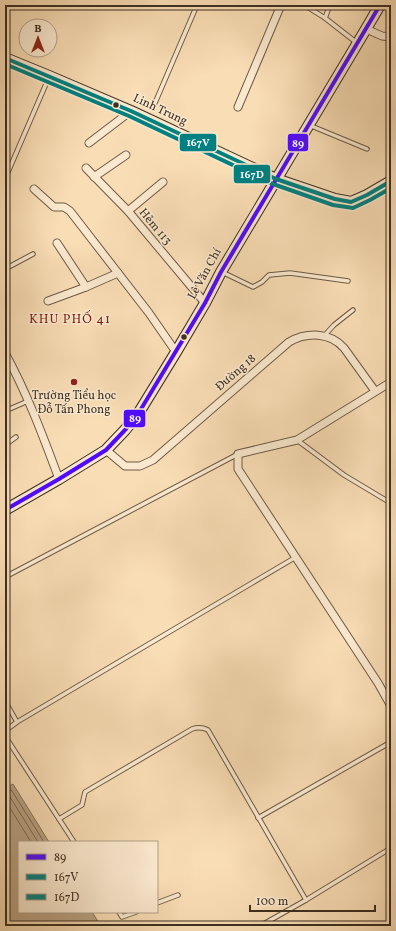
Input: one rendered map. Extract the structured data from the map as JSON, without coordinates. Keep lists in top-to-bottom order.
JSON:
{
  "streets": {
    "main road": ["Linh Trung", "Lê Văn Chí"],
    "street": ["Hẻm 113", "Đường 18"]
  },
  "crossings": [
    ["Linh Trung", "Lê Văn Chí"],
    ["Hẻm 113", "Lê Văn Chí"],
    ["Lê Văn Chí", "Đường 18"]
  ],
  "districts": ["KHU PHỐ 41"],
  "places": ["Trường Tiểu học Đỗ Tấn Phong"],
  "lines": ["transit line 89", "transit line 167V", "transit line 167D"],
  "legend": ["89", "167V", "167D"],
  "scale_bar": "100 m",
  "north": "top"
}
